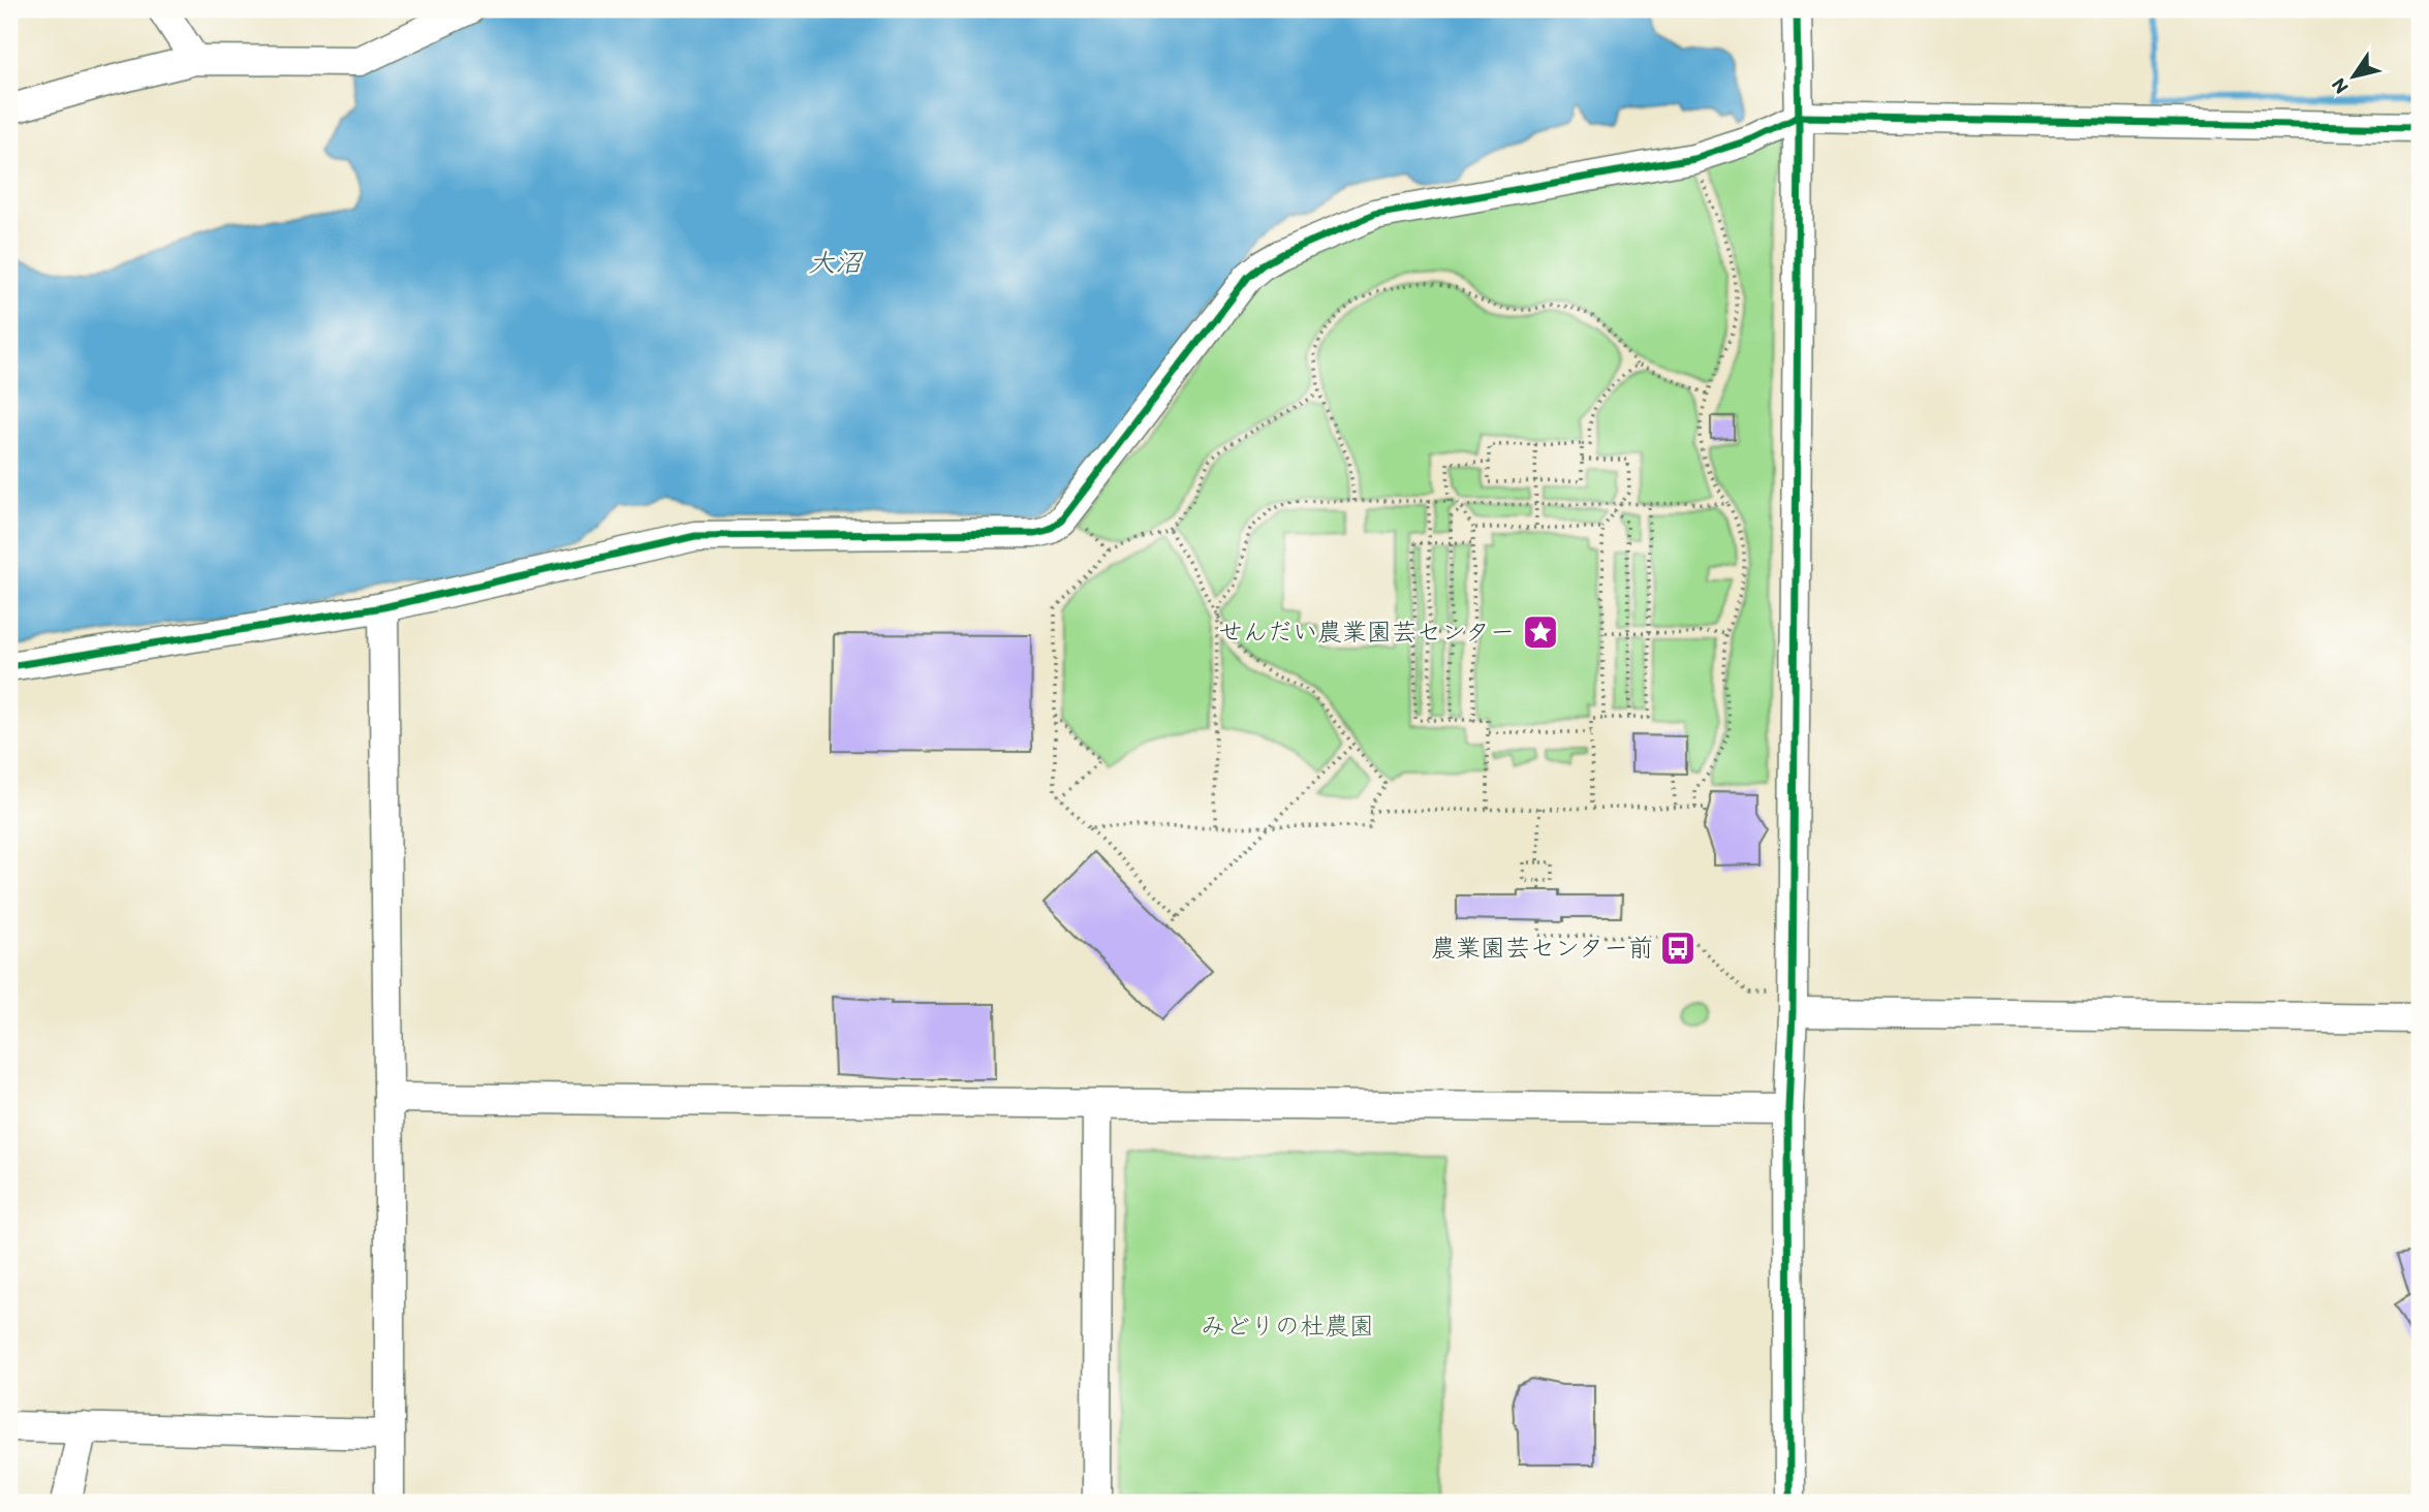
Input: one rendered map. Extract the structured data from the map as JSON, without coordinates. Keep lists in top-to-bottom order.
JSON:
{
  "water": ["大沼"],
  "parks": ["みどりの杜農園"],
  "places": {
    "place": ["せんだい農業園芸センター"],
    "bus stop": ["農業園芸センター前"]
  },
  "north": "bottom left"
}
